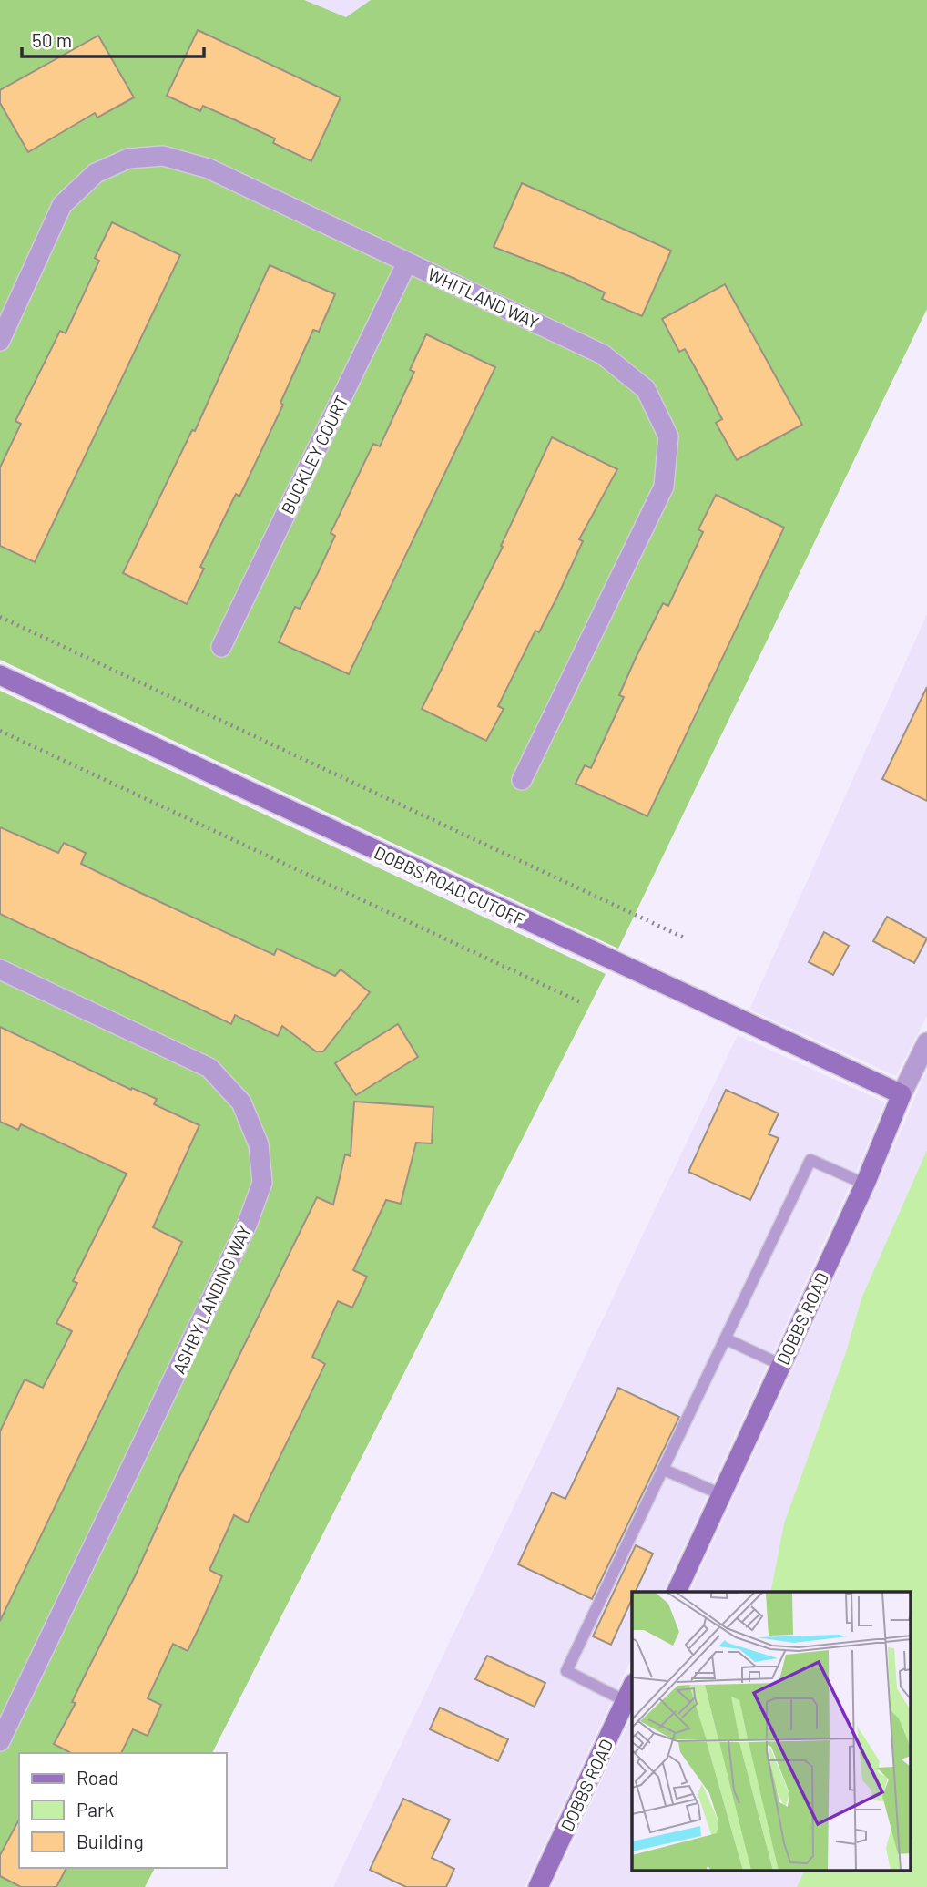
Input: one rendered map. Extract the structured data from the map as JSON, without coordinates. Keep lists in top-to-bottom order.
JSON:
{
  "streets": {
    "street": [
      "WHITLAND WAY",
      "BUCKLEY COURT",
      "DOBBS ROAD CUTOFF",
      "ASHBY LANDING WAY",
      "DOBBS ROAD"
    ]
  },
  "crossings": [
    ["WHITLAND WAY", "BUCKLEY COURT"],
    ["DOBBS ROAD CUTOFF", "DOBBS ROAD"]
  ],
  "legend": ["Road", "Park", "Building"],
  "scale_bar": "50 m"
}
